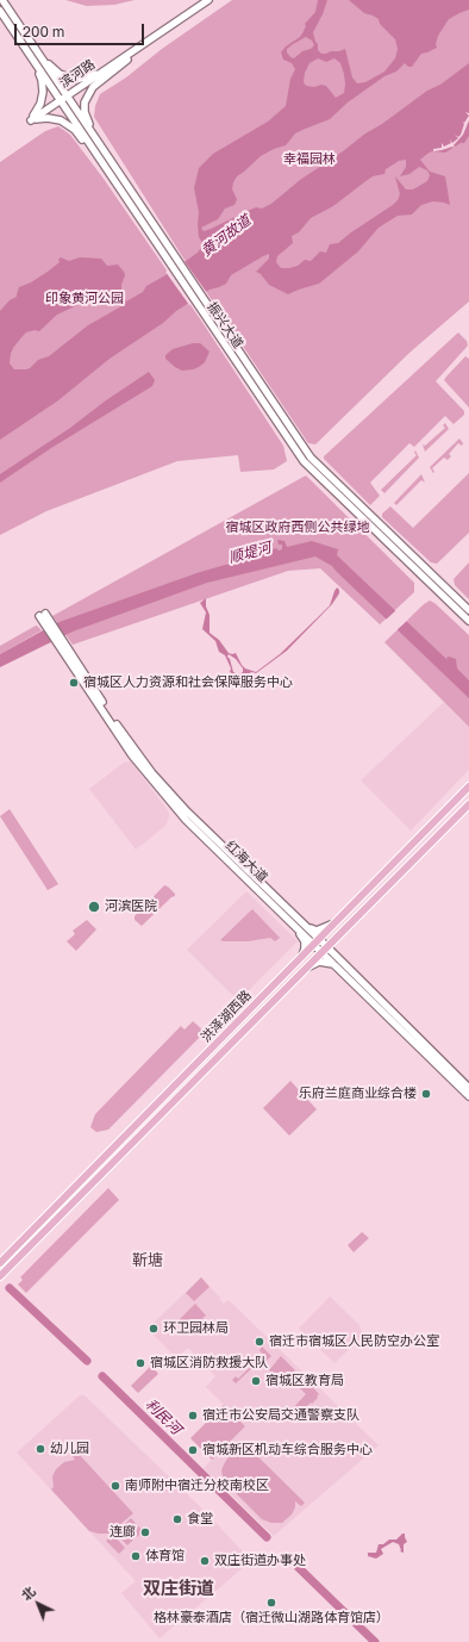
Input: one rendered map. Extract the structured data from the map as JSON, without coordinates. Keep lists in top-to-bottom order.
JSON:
{
  "streets": {
    "main road": [
      "滨河路",
      "振兴大道",
      "红海大道",
      "洪泽湖西路"
    ]
  },
  "crossings": [
    ["滨河路", "振兴大道"],
    ["红海大道", "洪泽湖西路"]
  ],
  "districts": ["靳塘", "双庄街道"],
  "water": ["黄河故道", "顺堤河", "利民河"],
  "parks": ["幸福园林", "印象黄河公园", "宿城区政府西侧公共绿地"],
  "places": [
    "宿城区人力资源和社会保障服务中心",
    "河滨医院",
    "乐府兰庭商业综合楼",
    "环卫园林局",
    "宿迁市宿城区人民防空办公室",
    "宿城区消防救援大队",
    "宿城区教育局",
    "宿迁市公安局交通警察支队",
    "幼儿园",
    "宿城新区机动车综合服务中心",
    "南师附中宿迁分校南校区",
    "食堂",
    "连廊",
    "体育馆",
    "双庄街道办事处",
    "格林豪泰酒店（宿迁微山湖路体育馆店）"
  ],
  "scale_bar": "200 m",
  "north": "top left"
}
